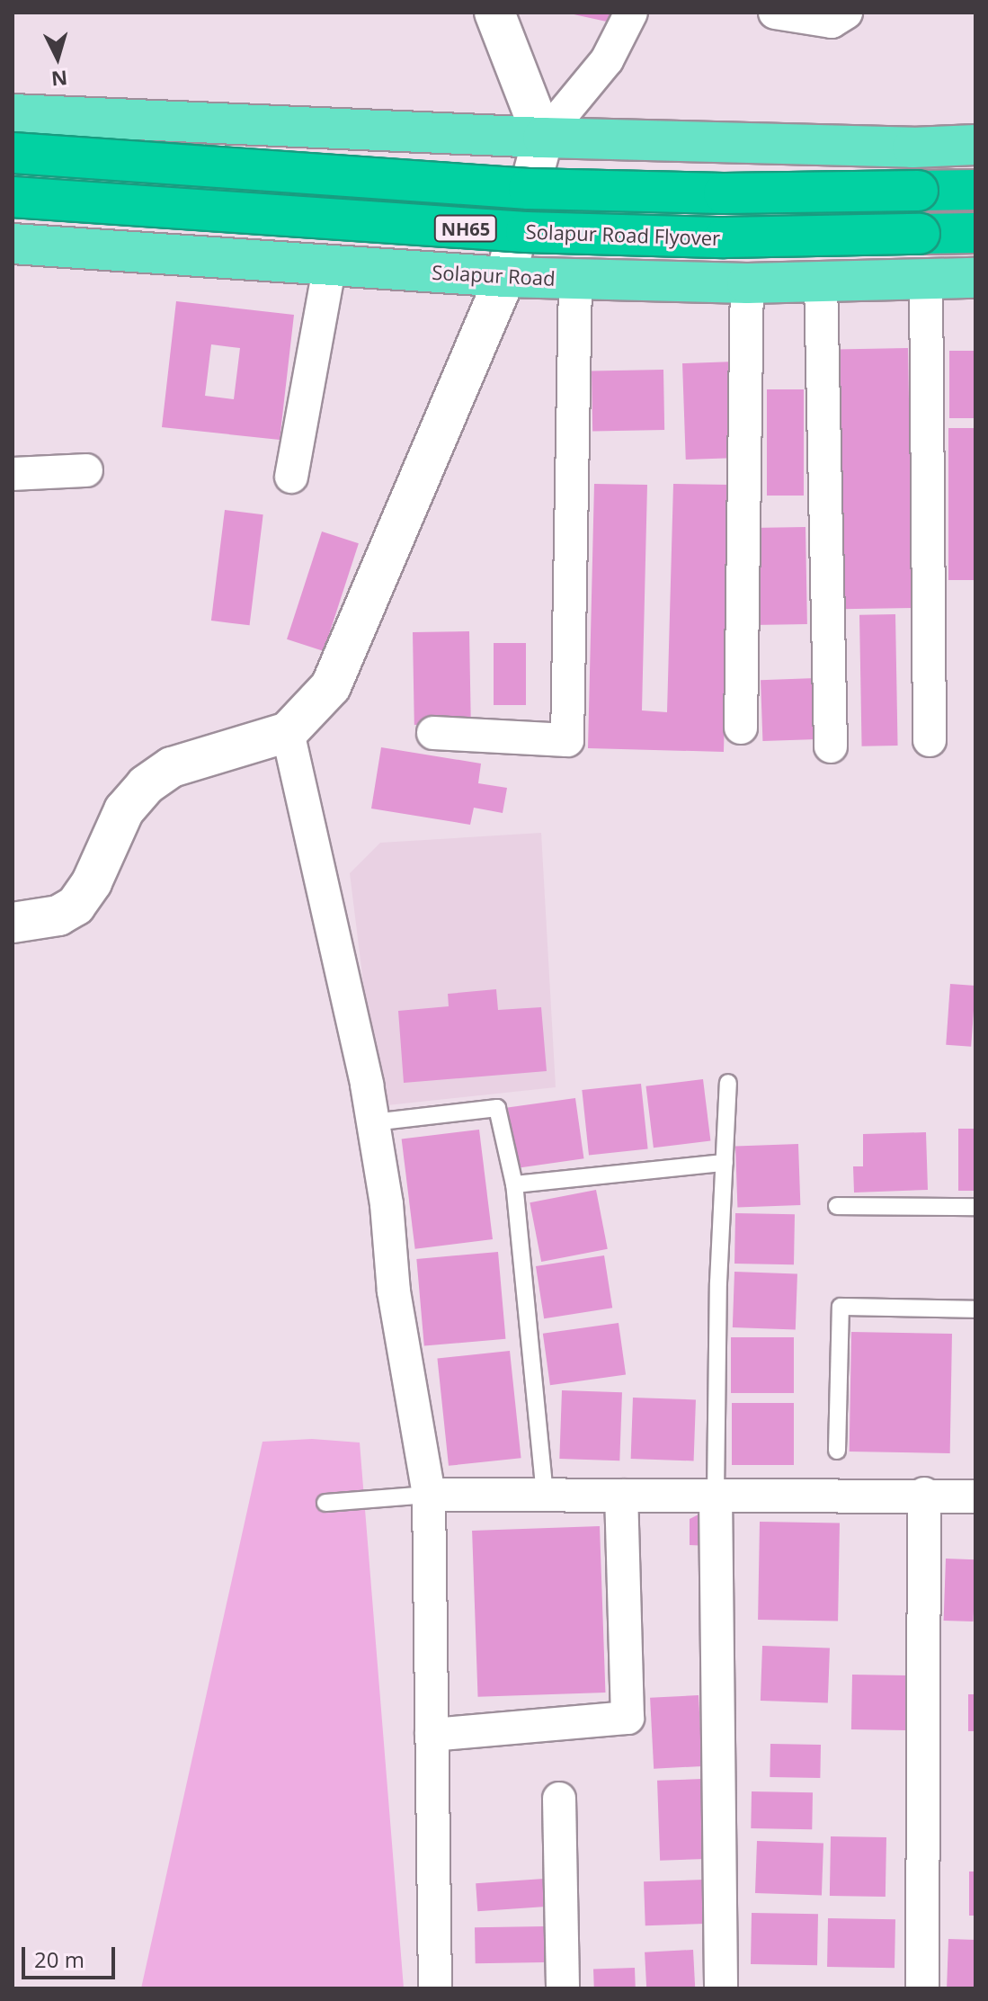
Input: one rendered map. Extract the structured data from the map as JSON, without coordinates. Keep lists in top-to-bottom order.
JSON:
{
  "streets": {
    "highway": ["NH65", "Solapur Road Flyover"],
    "main road": ["Solapur Road"]
  },
  "scale_bar": "20 m",
  "north": "bottom"
}
